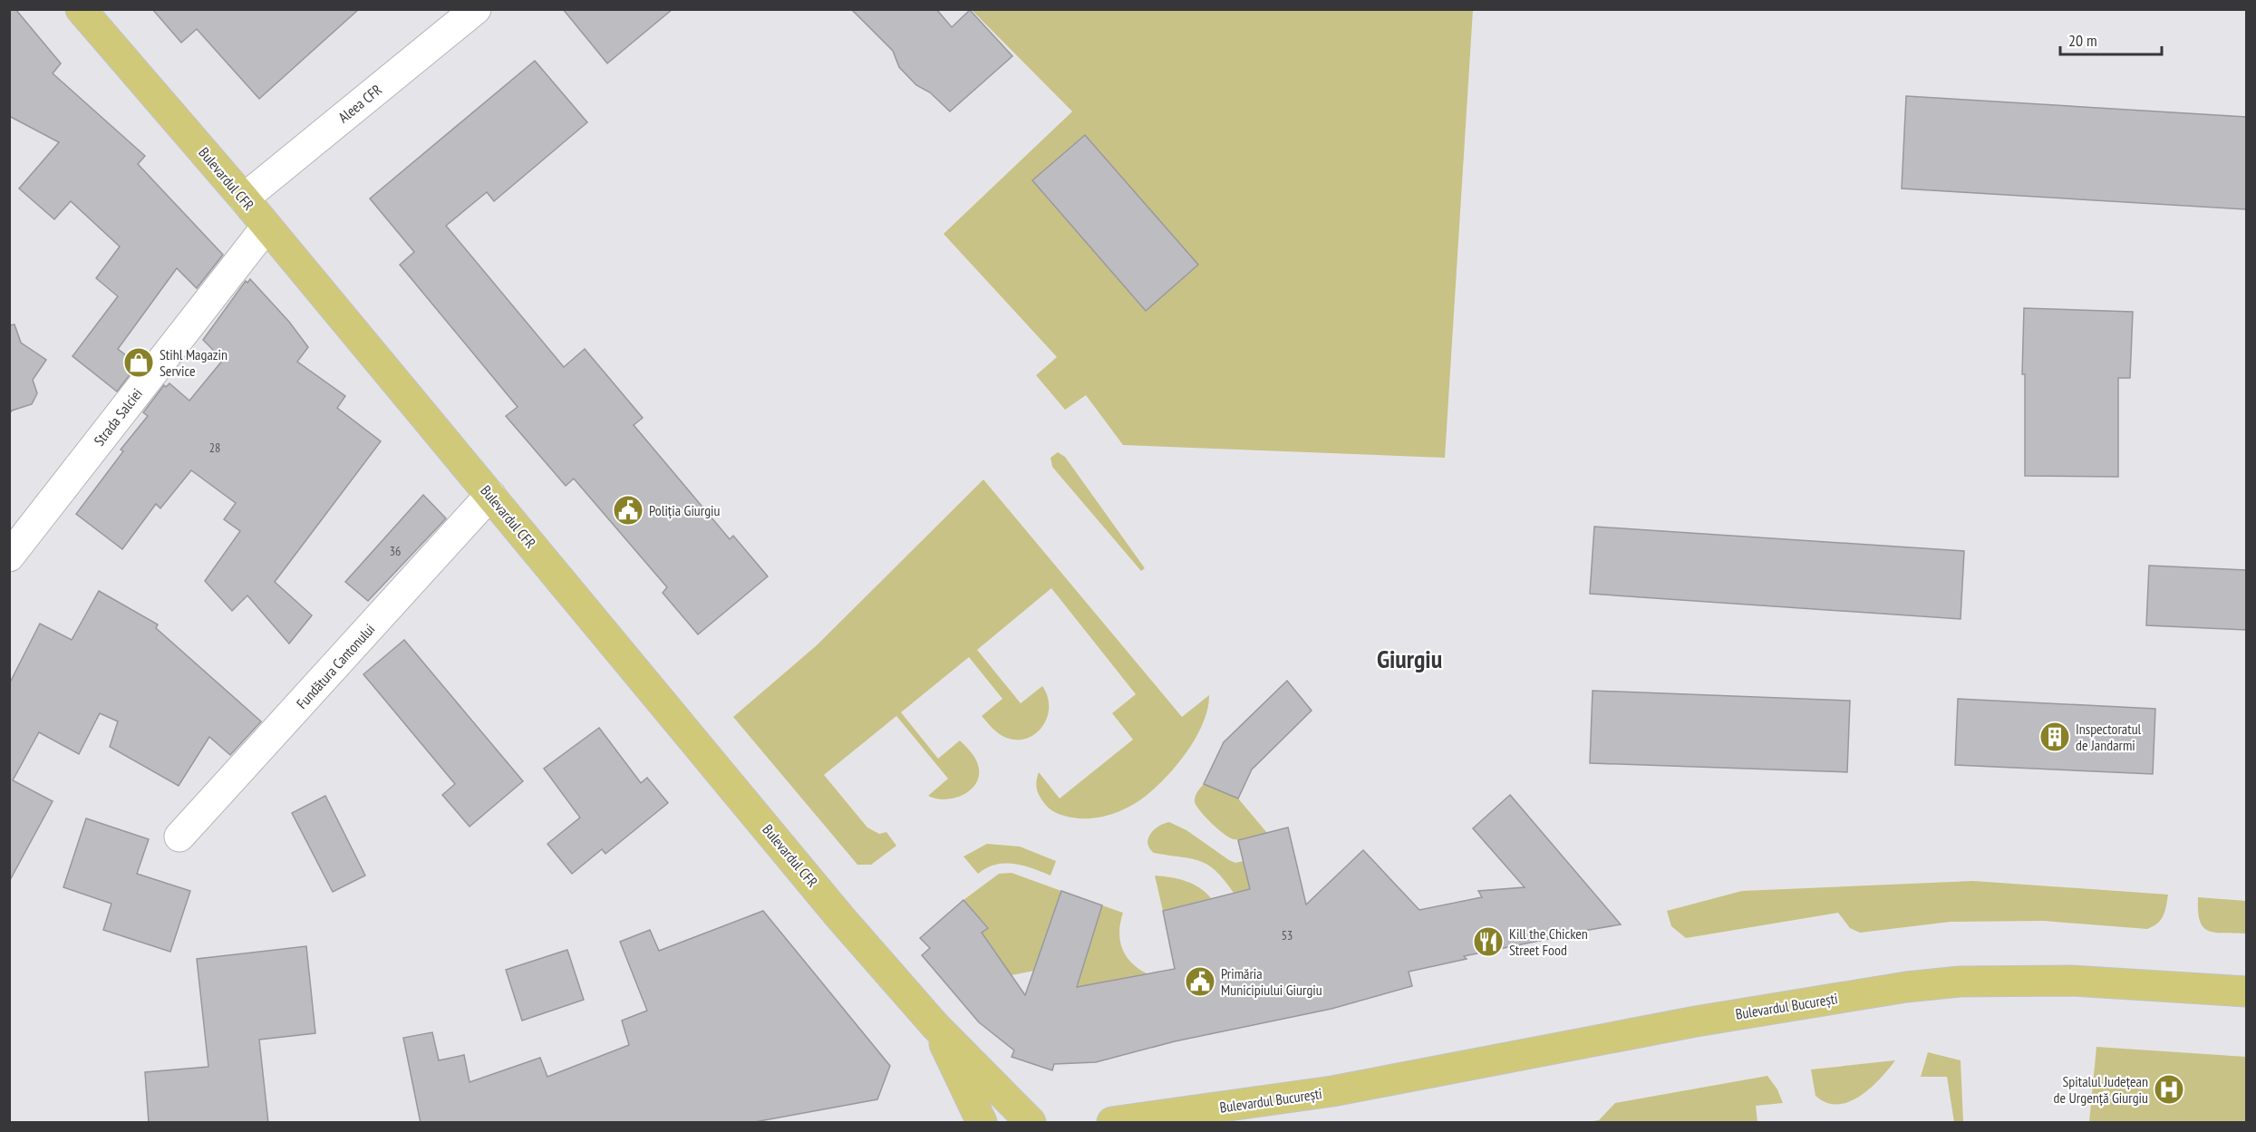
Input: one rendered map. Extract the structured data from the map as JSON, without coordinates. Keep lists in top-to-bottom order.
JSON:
{
  "streets": {
    "main road": ["Bulevardul CFR", "Bulevardul București"],
    "street": ["Aleea CFR", "Strada Salciei", "Fundătura Cantonului"]
  },
  "crossings": [
    ["Aleea CFR", "Bulevardul CFR"],
    ["Bulevardul CFR", "Strada Salciei"],
    ["Bulevardul CFR", "Fundătura Cantonului"]
  ],
  "districts": ["Giurgiu"],
  "places": {
    "shop": ["Stihl Magazin Service"],
    "public building": ["Poliția Giurgiu", "Primăria Municipiului Giurgiu"],
    "building": ["Inspectoratul de Jandarmi"],
    "restaurant": ["Kill the Chicken Street Food"],
    "hospital": ["Spitalul Județean de Urgență Giurgiu"]
  },
  "house_numbers": ["28", "36", "53"],
  "scale_bar": "20 m"
}
